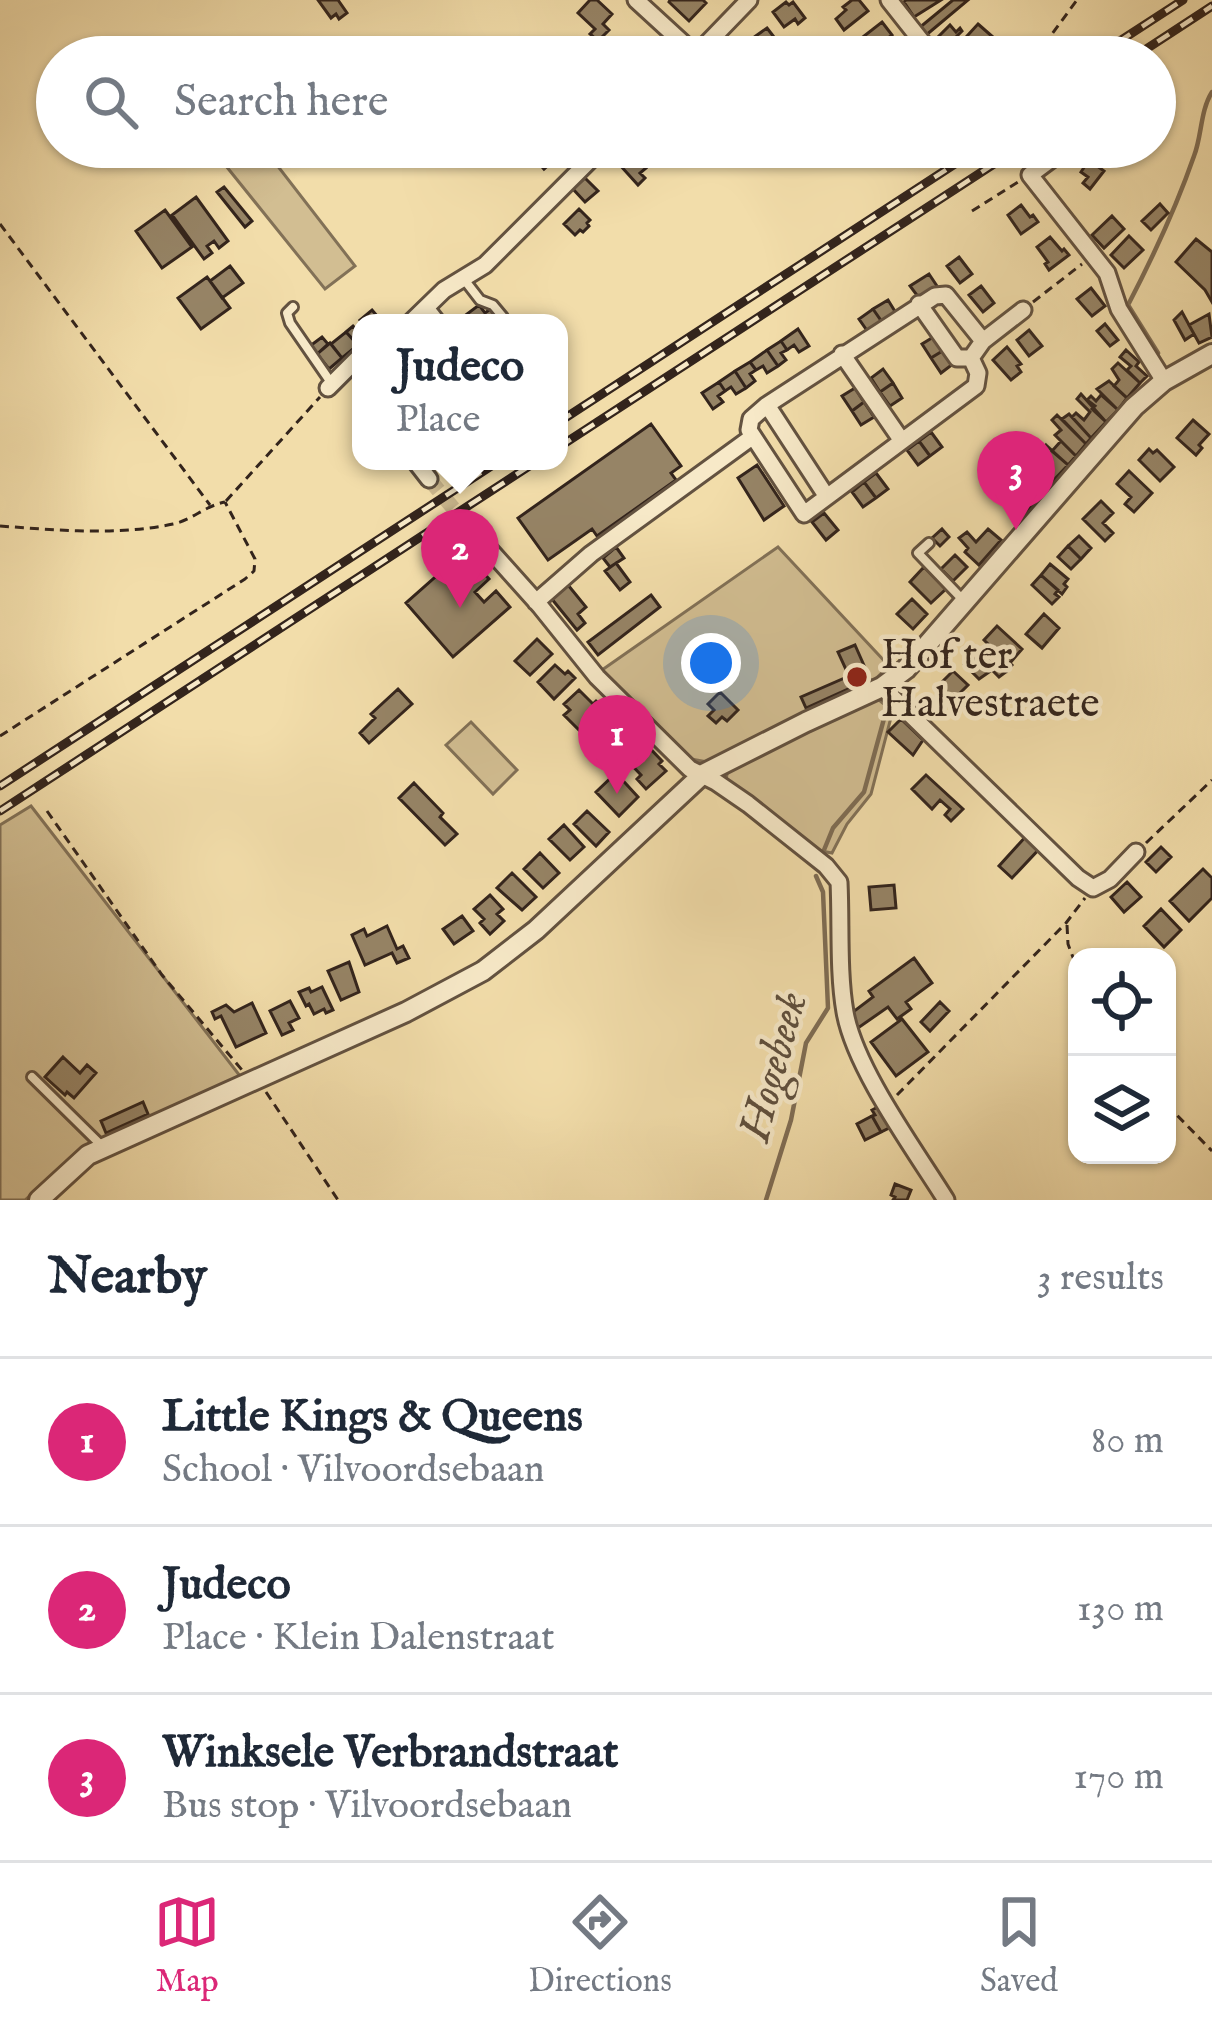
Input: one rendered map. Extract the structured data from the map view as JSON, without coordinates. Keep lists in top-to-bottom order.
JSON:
{
  "water": ["Hogebeek"],
  "places": ["Hof ter Halvestraete"],
  "page": {
    "search": "Search here",
    "popup": ["Judeco", "Place"],
    "pins": ["3", "2", "1"],
    "heading": ["Nearby", "3 results"],
    "list": [
      {
        "mark": "1",
        "name": "Little Kings & Queens",
        "note": "School · Vilvoordsebaan",
        "value": "80 m"
      },
      {
        "mark": "2",
        "name": "Judeco",
        "note": "Place · Klein Dalenstraat",
        "value": "130 m"
      },
      {
        "mark": "3",
        "name": "Winksele Verbrandstraat",
        "note": "Bus stop · Vilvoordsebaan",
        "value": "170 m"
      }
    ],
    "nav": ["Map", "Directions", "Saved"]
  }
}
